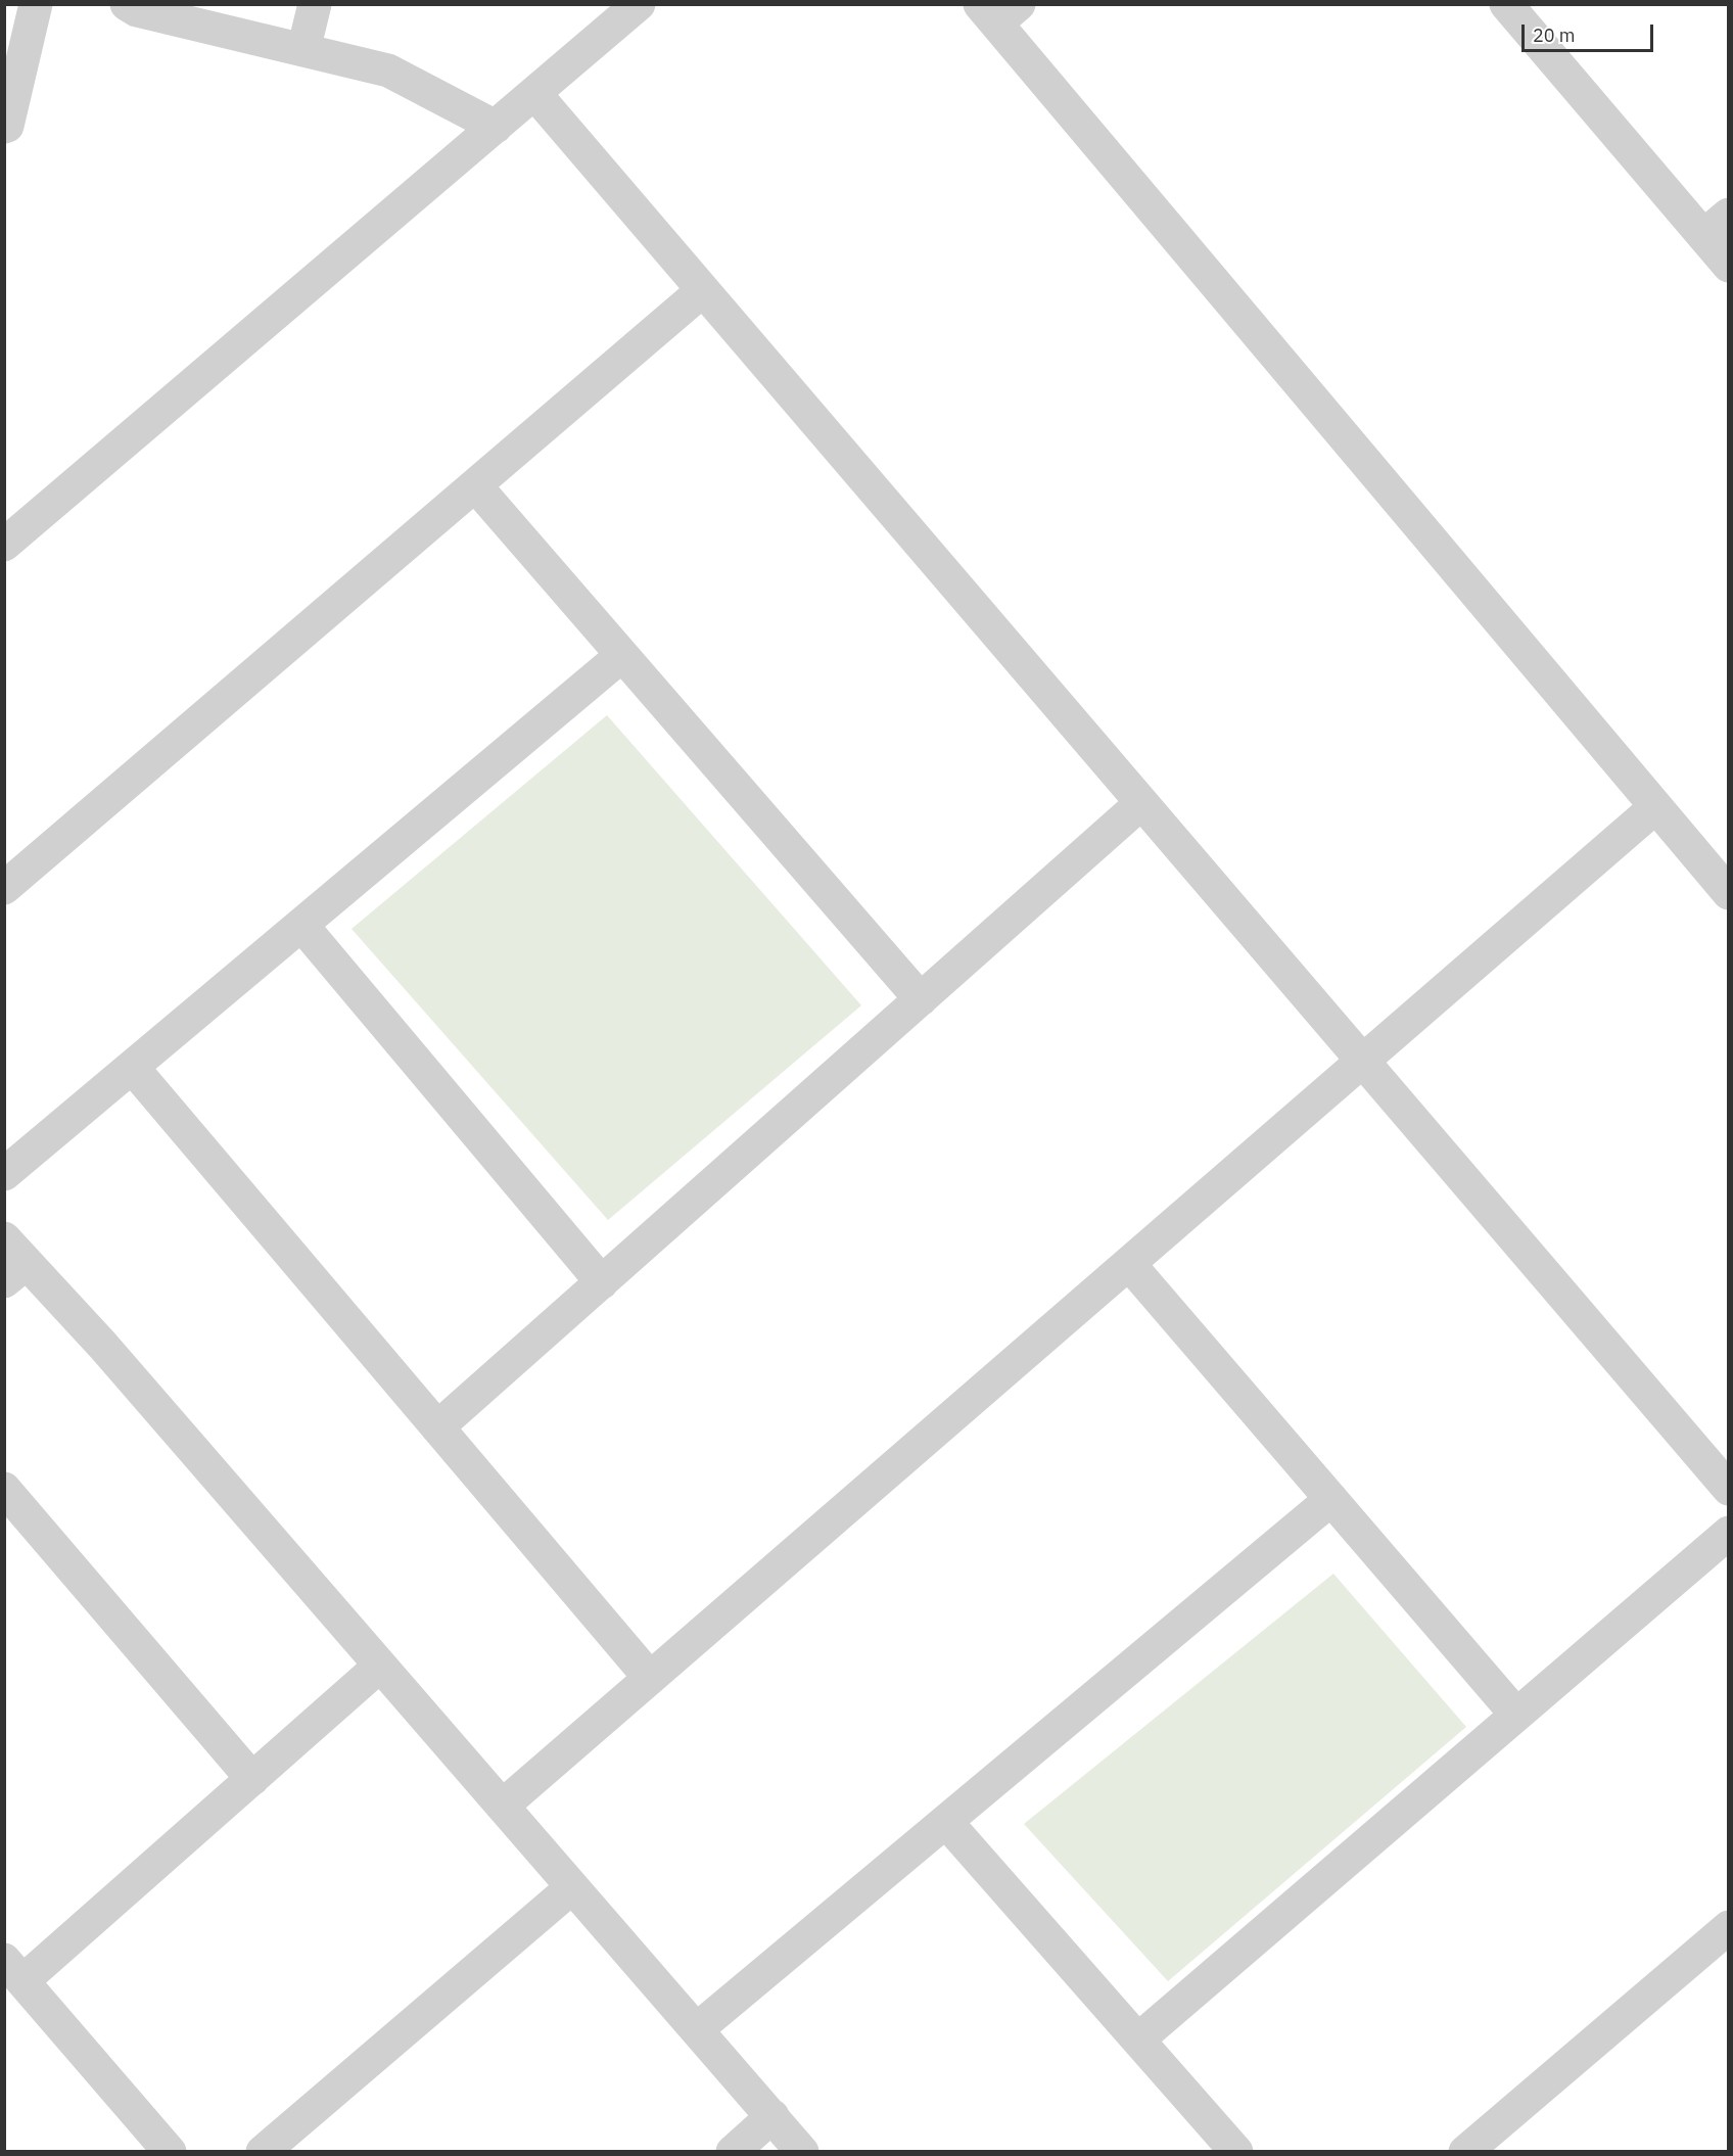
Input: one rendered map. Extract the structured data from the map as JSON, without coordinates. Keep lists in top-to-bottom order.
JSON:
{
  "scale_bar": "20 m"
}
